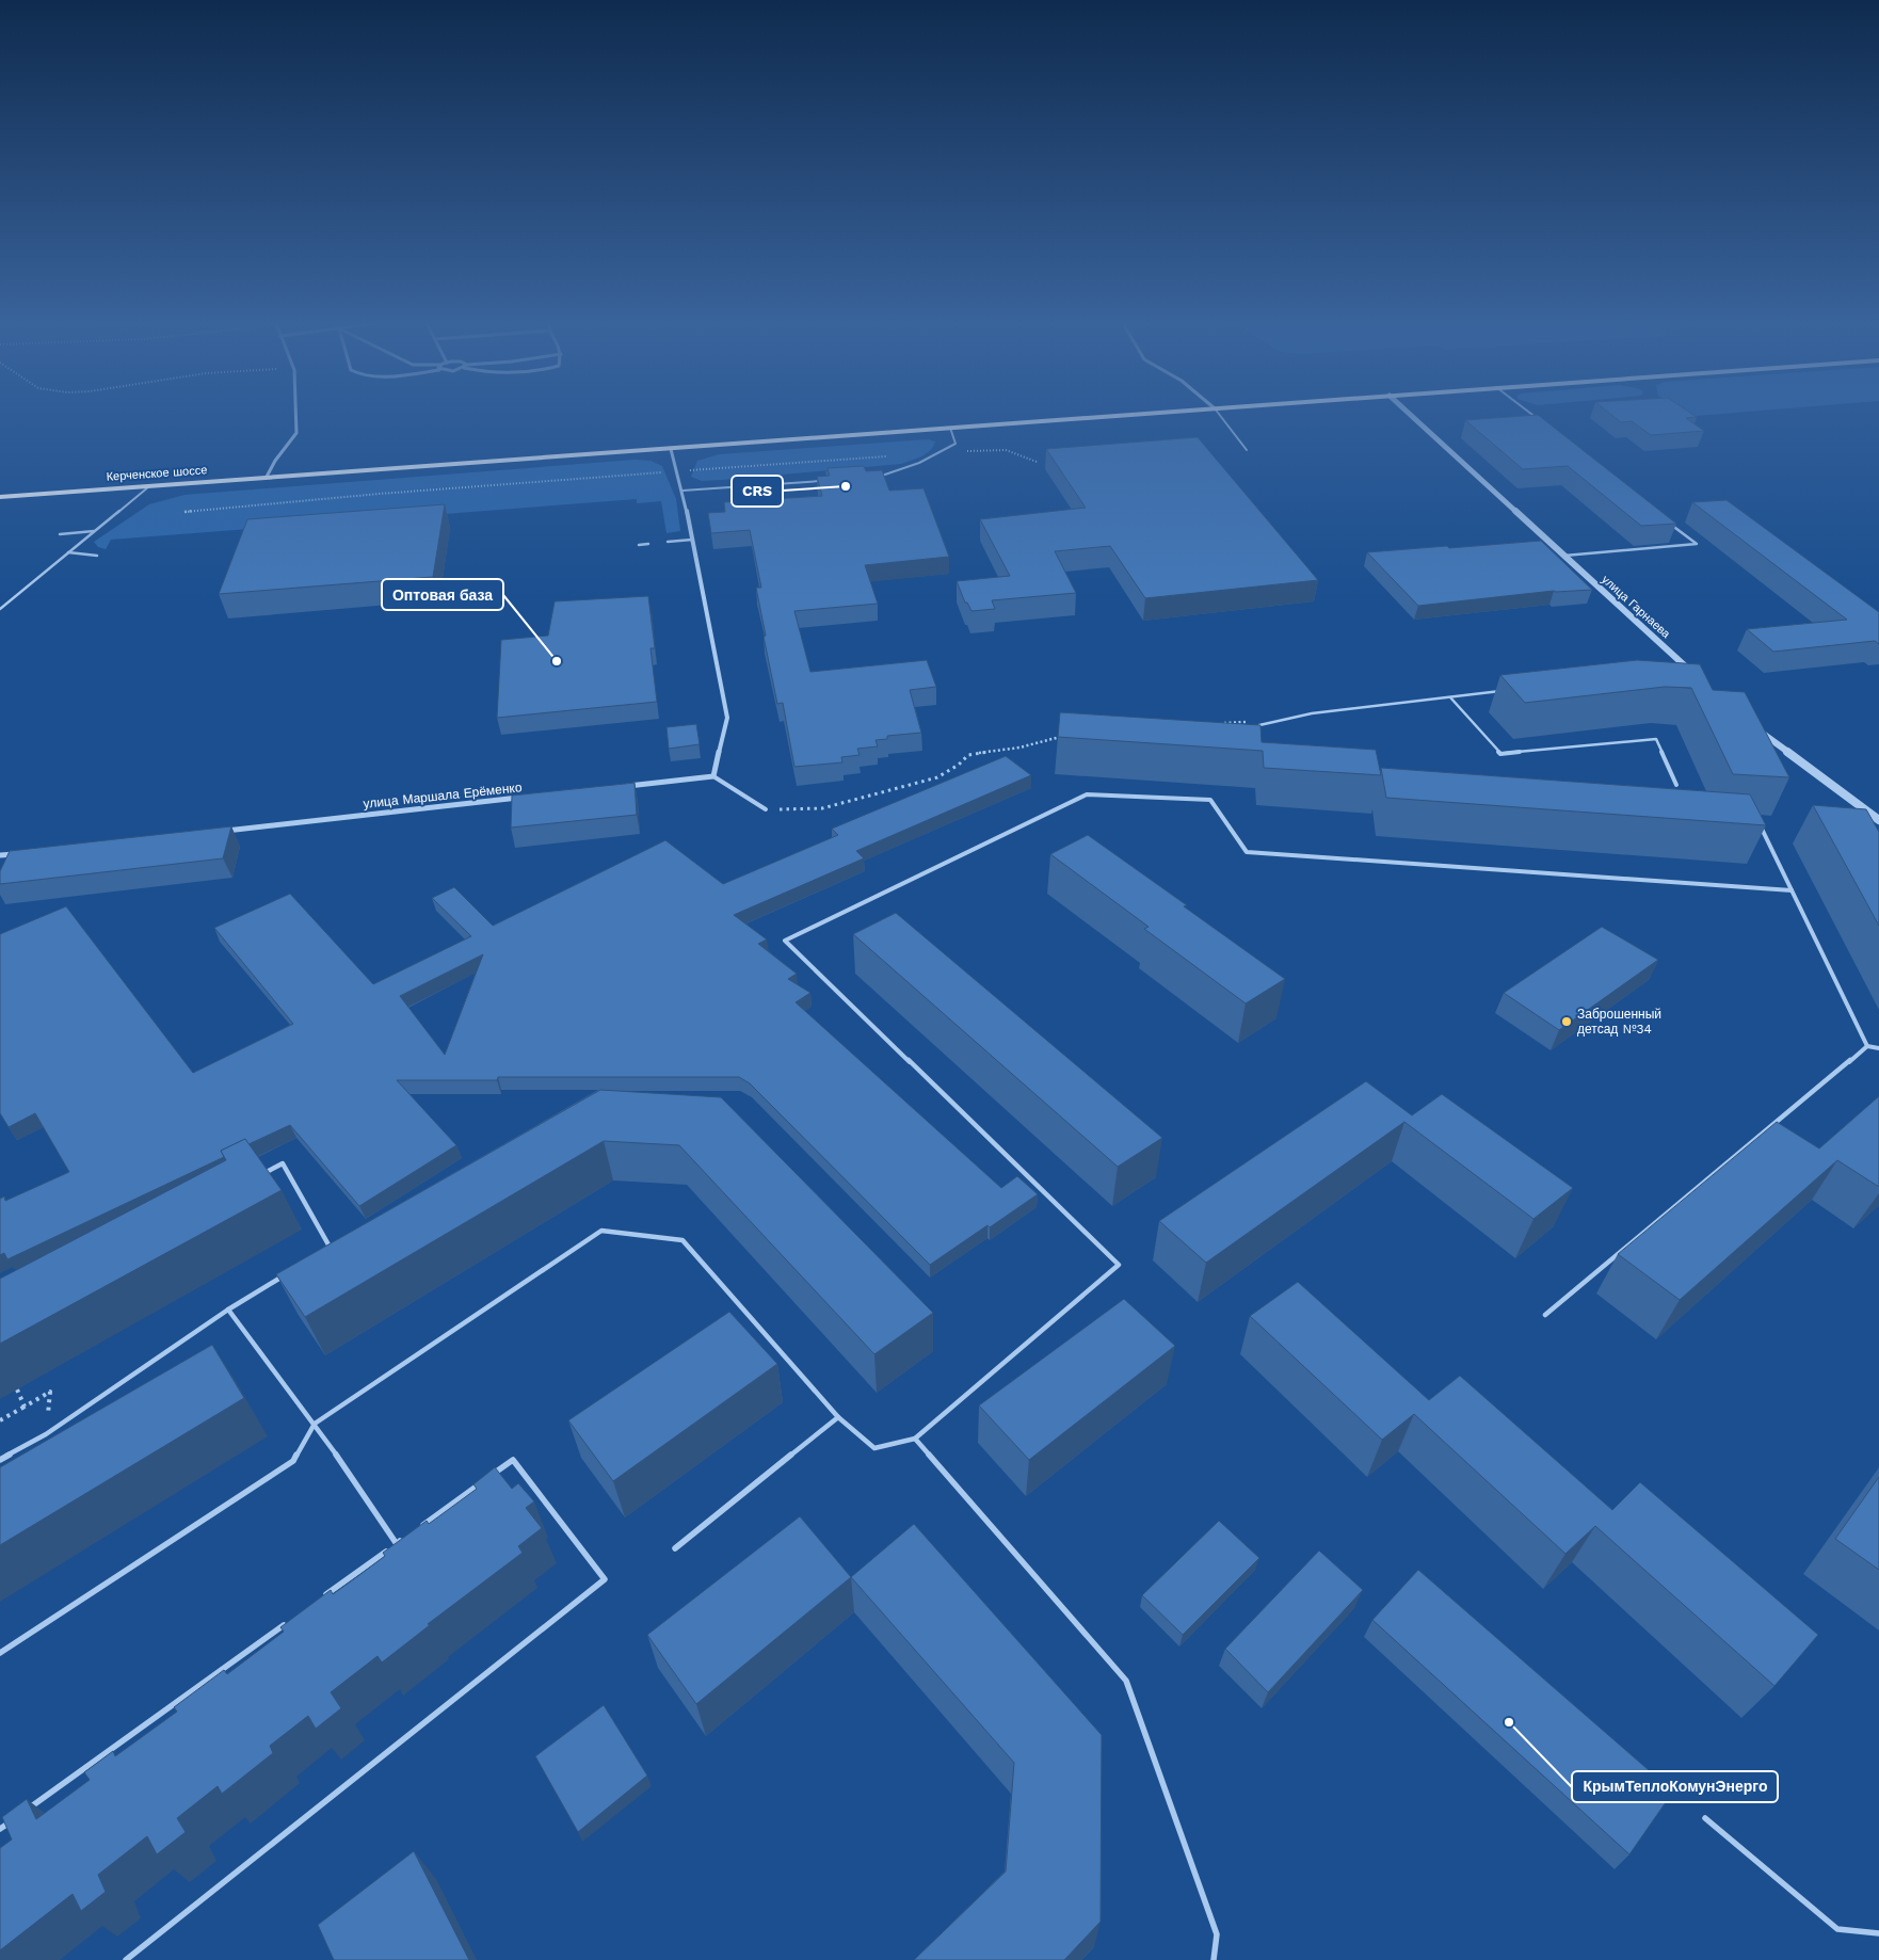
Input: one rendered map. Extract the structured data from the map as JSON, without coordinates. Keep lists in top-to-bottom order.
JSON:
{
  "streets": {
    "main road": ["Керченское шоссе"],
    "street": ["улица Гарнаева", "улица Маршала Ерёменко"]
  },
  "places": [
    "CRS",
    "Оптовая база",
    "Заброшенный детсад №34",
    "КрымТеплоКомунЭнерго"
  ]
}
